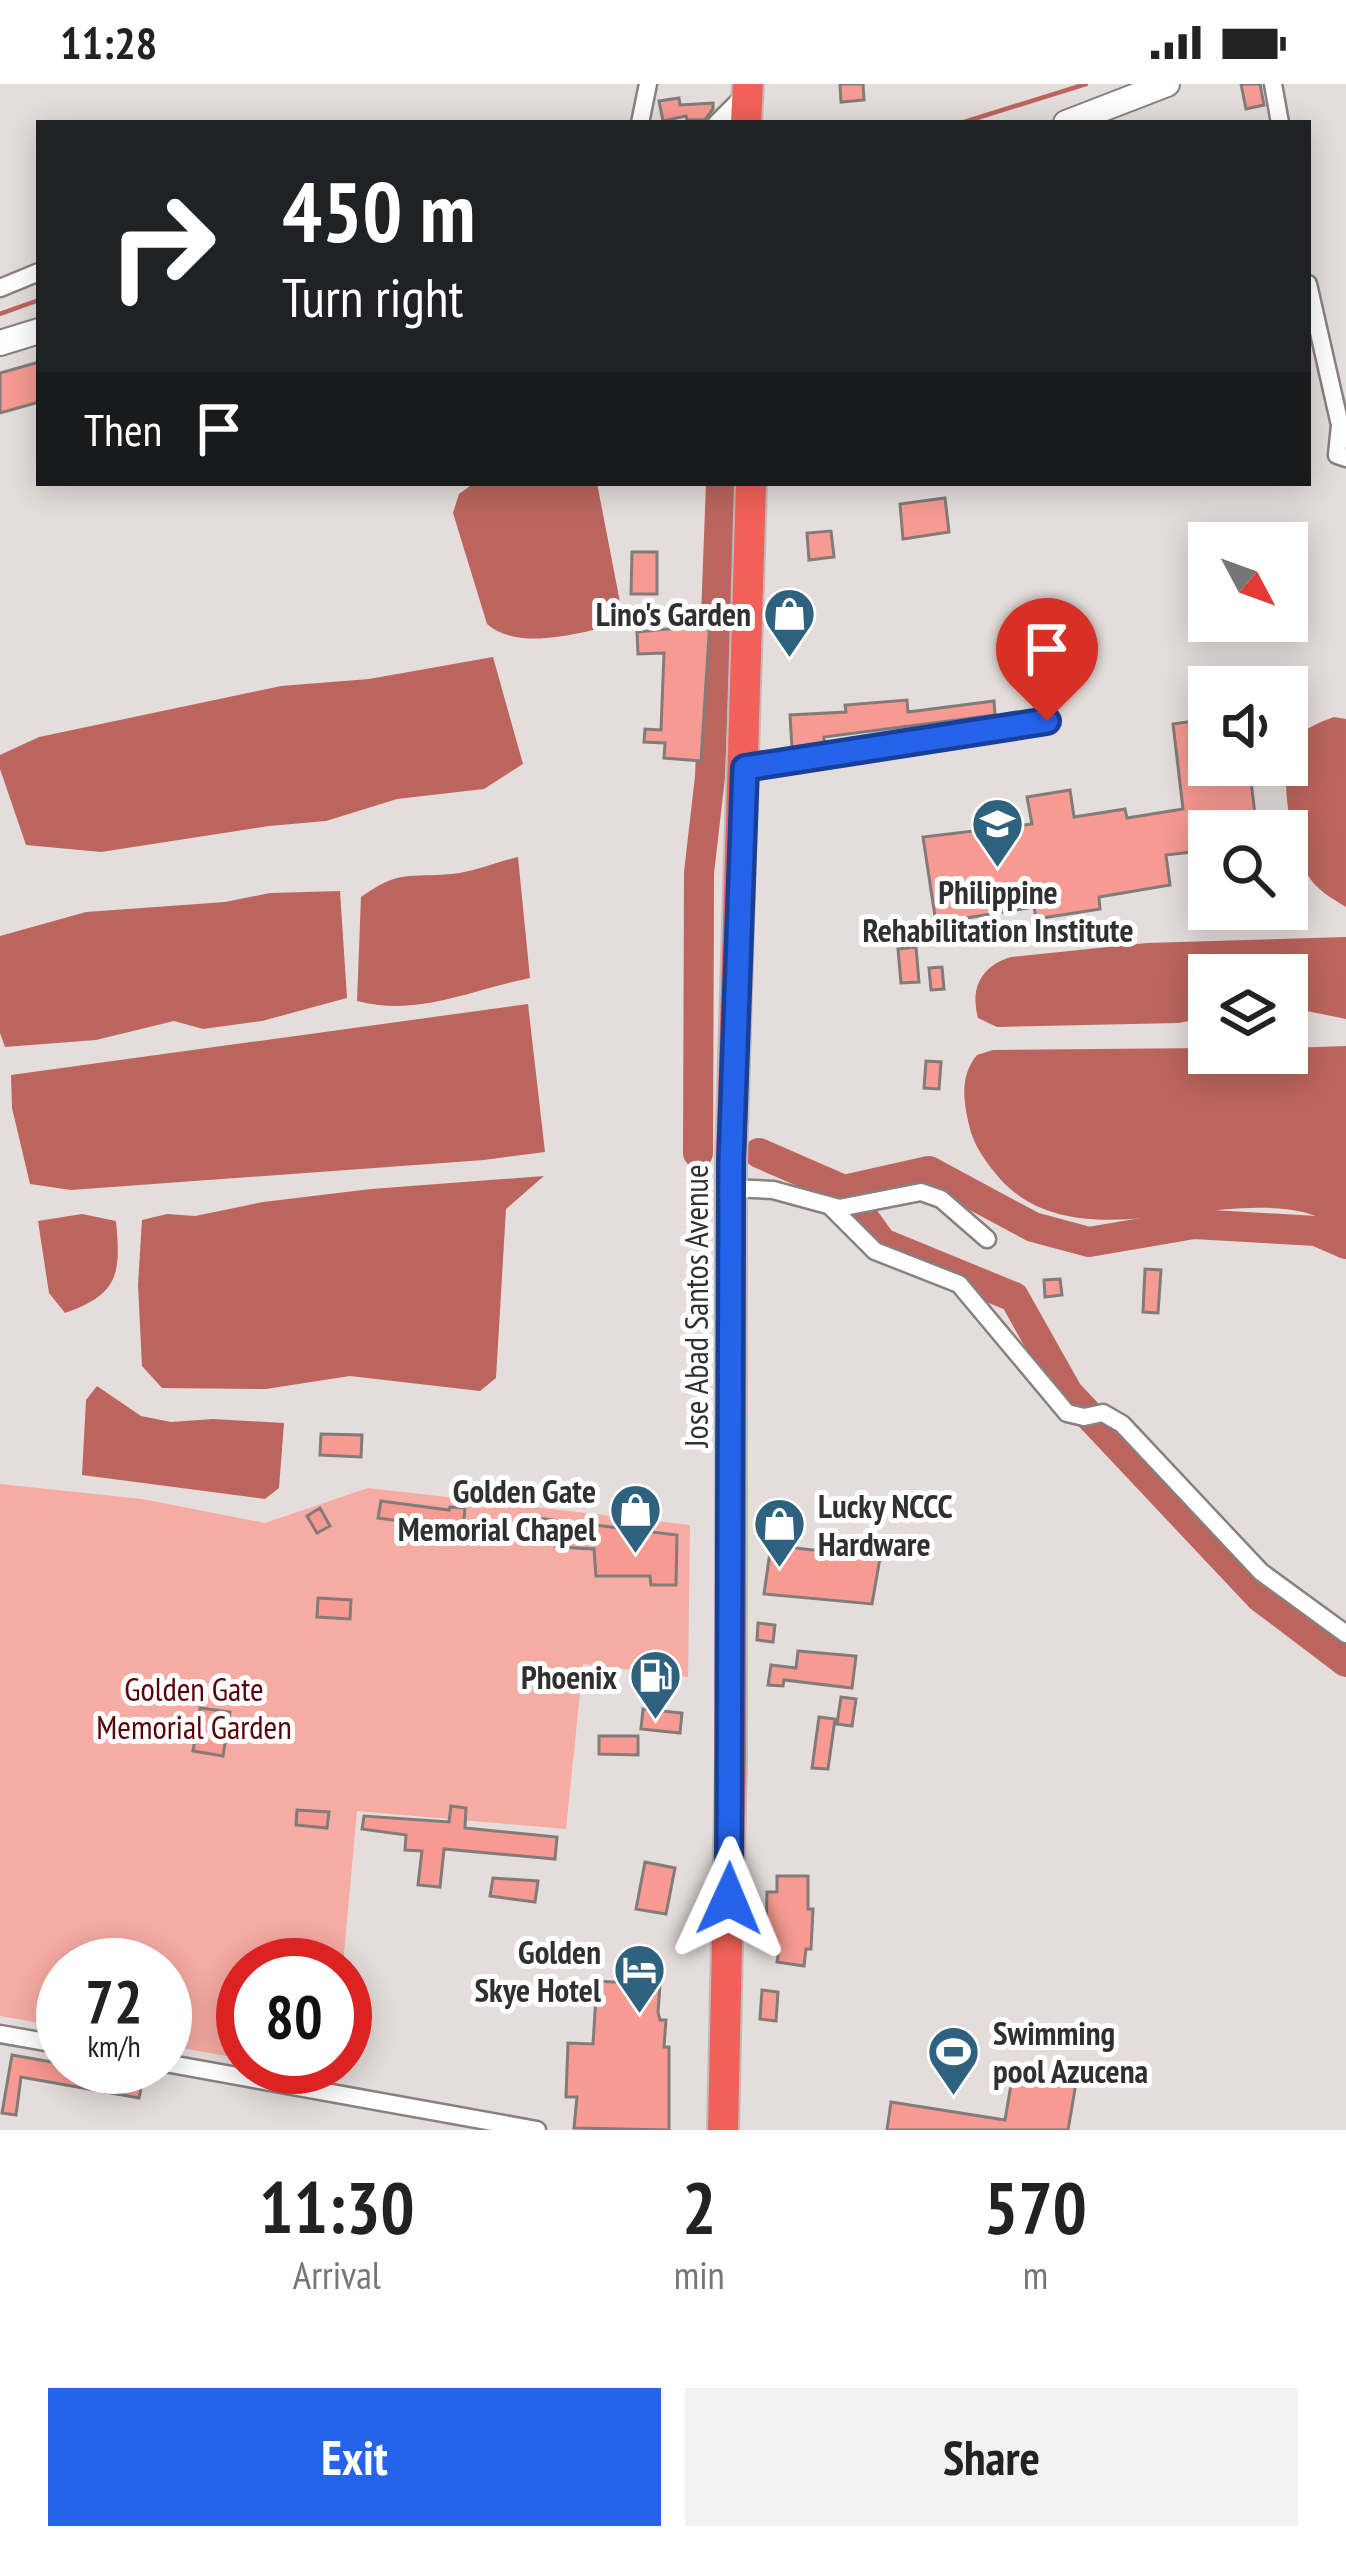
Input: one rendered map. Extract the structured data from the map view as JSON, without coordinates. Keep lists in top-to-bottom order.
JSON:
{
  "streets": {
    "highway": ["Jose Abad Santos Avenue"]
  },
  "parks": ["Golden Gate Memorial Garden"],
  "places": {
    "shop": ["Lino's Garden", "Golden Gate Memorial Chapel", "Lucky NCCC Hardware"],
    "school or university": ["Philippine Rehabilitation Institute"],
    "fuel station": ["Phoenix"],
    "hotel": ["Golden Skye Hotel"],
    "sports": ["Swimming pool Azucena"]
  },
  "north": "bottom right",
  "page": {
    "status": "11:28",
    "turn": ["450 m", "Turn right"],
    "then": "Then",
    "speed": "72 km/h",
    "limit": "80",
    "eta": [
      "11:30",
      "Arrival",
      "2",
      "min",
      "570",
      "m"
    ],
    "buttons": ["Exit", "Share"]
  }
}
